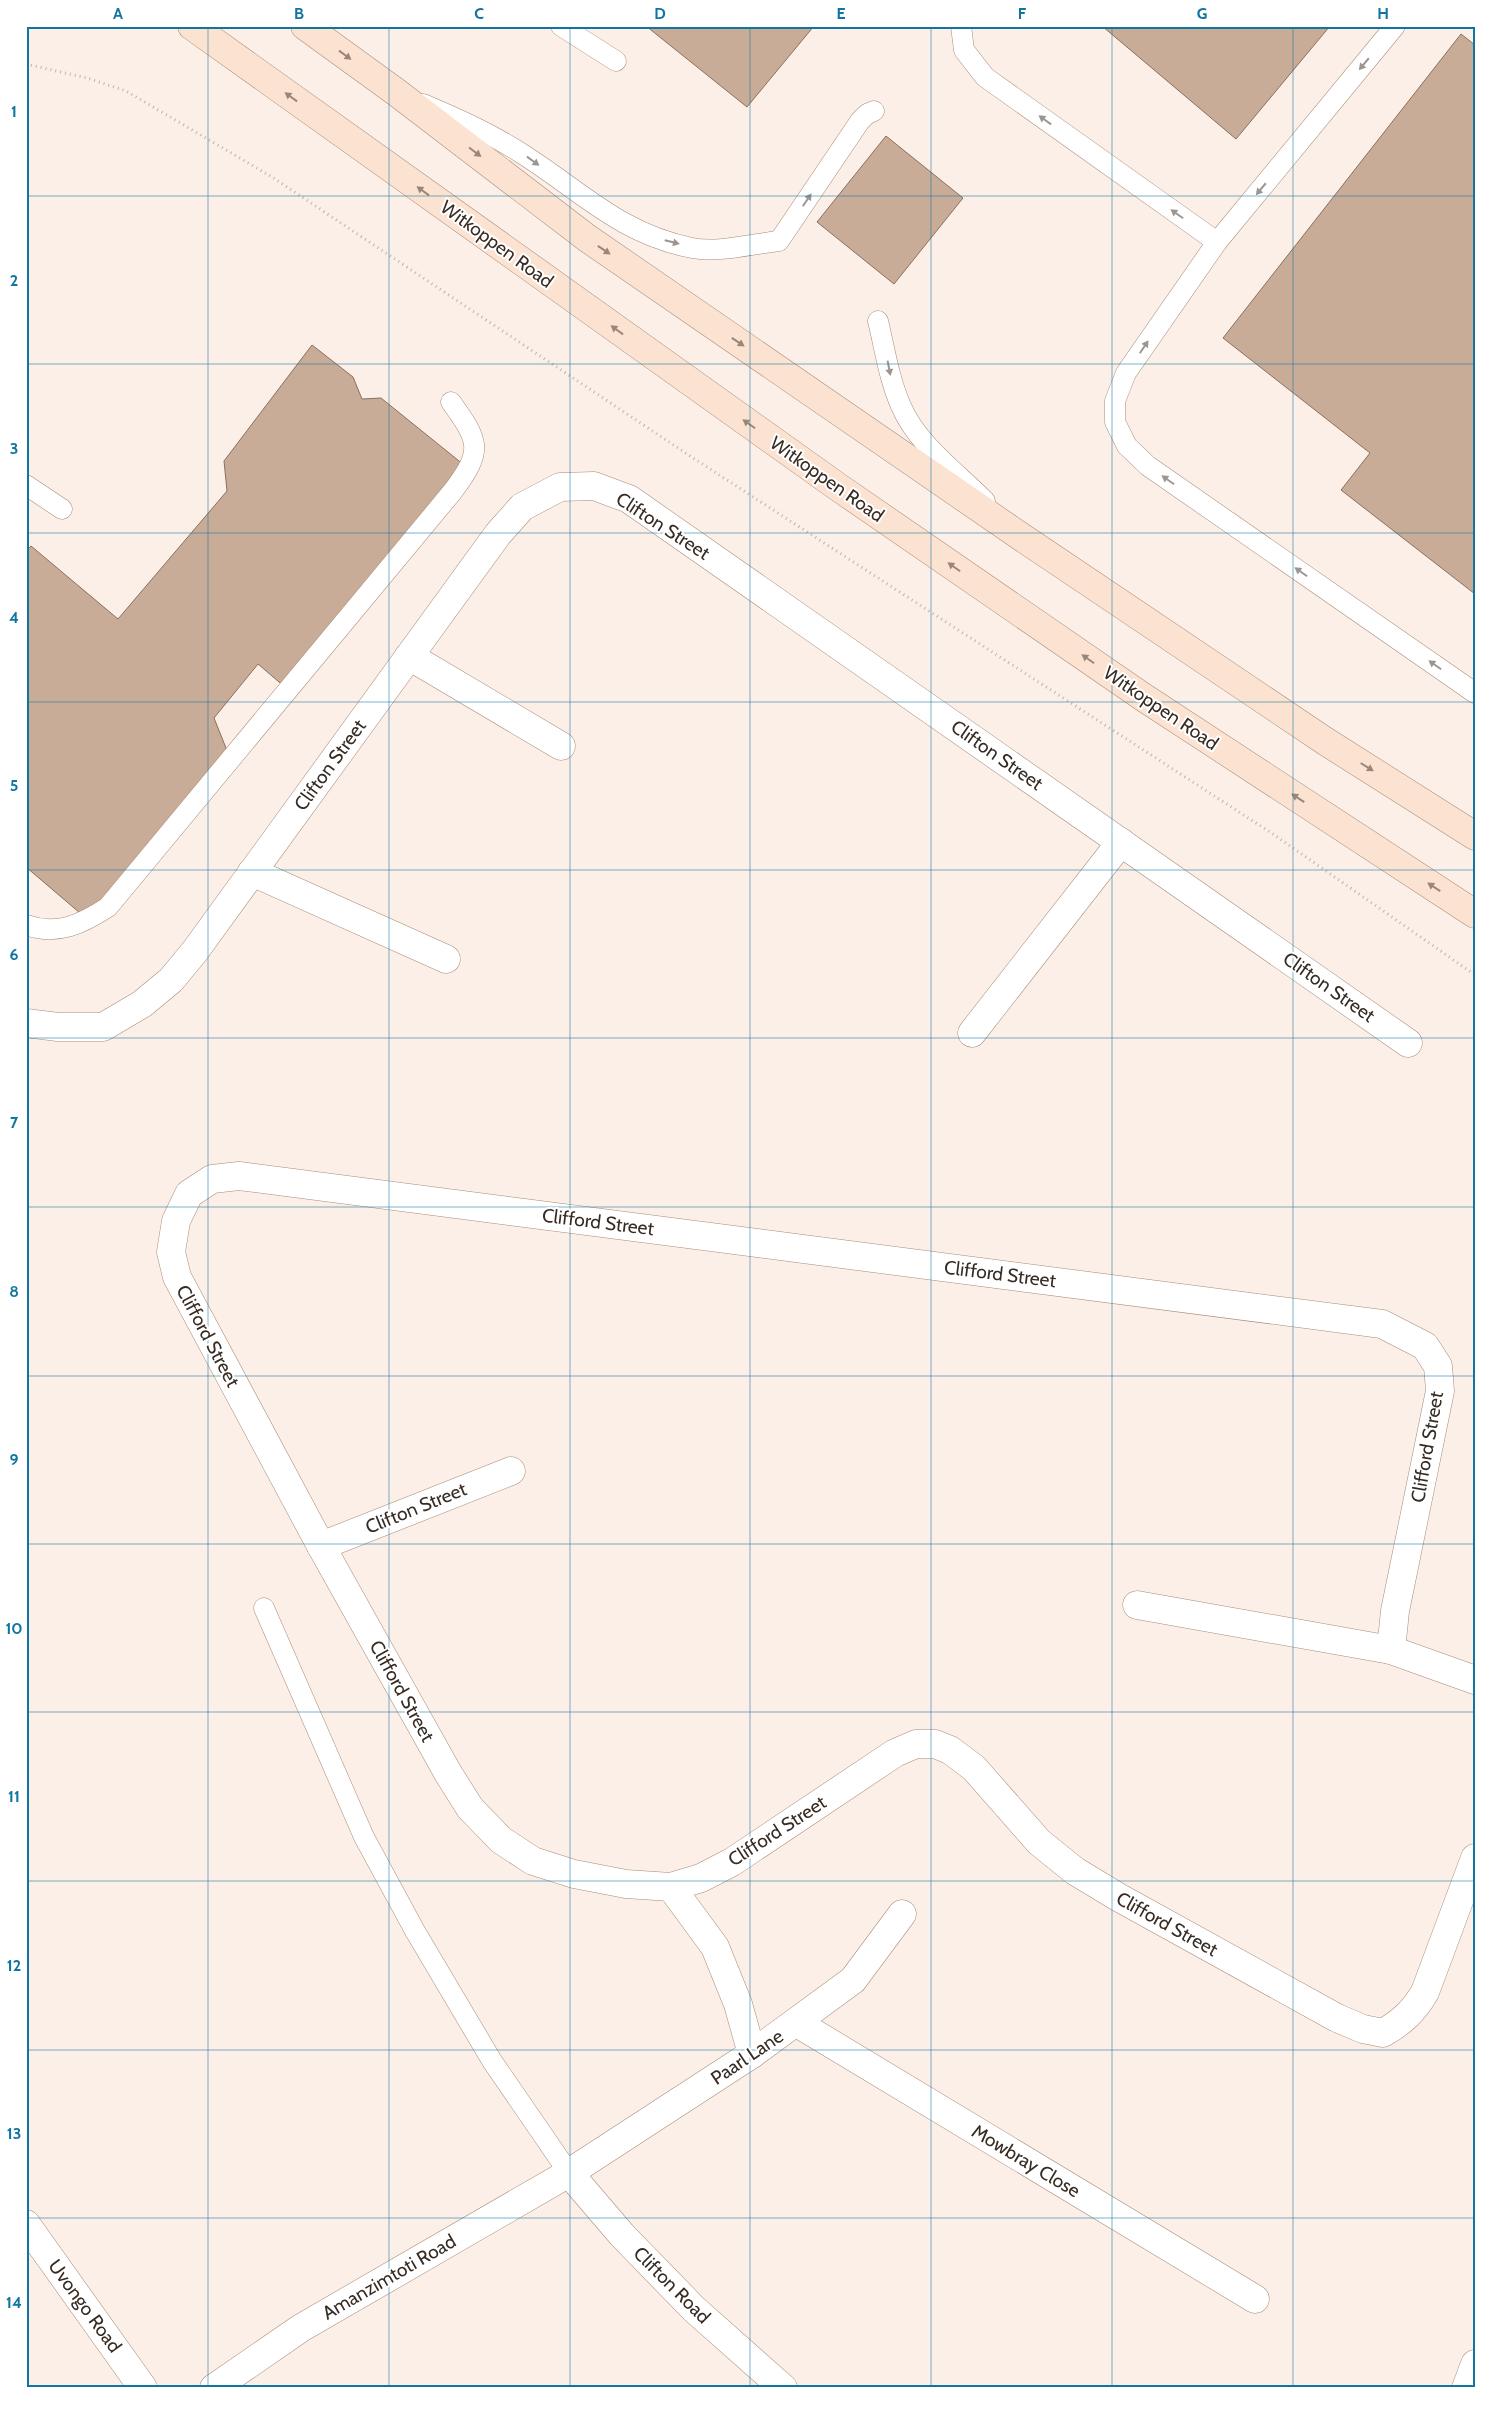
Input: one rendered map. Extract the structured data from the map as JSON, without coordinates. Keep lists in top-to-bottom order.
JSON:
{
  "streets": {
    "main road": ["Witkoppen Road"],
    "street": [
      "Clifton Street",
      "Clifford Street",
      "Paarl Lane",
      "Mowbray Close",
      "Amanzimtoti Road",
      "Clifton Road",
      "Uvongo Road"
    ]
  },
  "crossings": [
    ["Clifton Street", "Clifford Street"],
    ["Paarl Lane", "Mowbray Close"],
    ["Paarl Lane", "Amanzimtoti Road"],
    ["Paarl Lane", "Clifton Road"],
    ["Amanzimtoti Road", "Clifton Road"]
  ],
  "grid": {
    "columns": [
      "A",
      "B",
      "C",
      "D",
      "E",
      "F",
      "G",
      "H"
    ],
    "rows": [
      "1",
      "2",
      "3",
      "4",
      "5",
      "6",
      "7",
      "8",
      "9",
      "10",
      "11",
      "12",
      "13",
      "14"
    ]
  }
}
